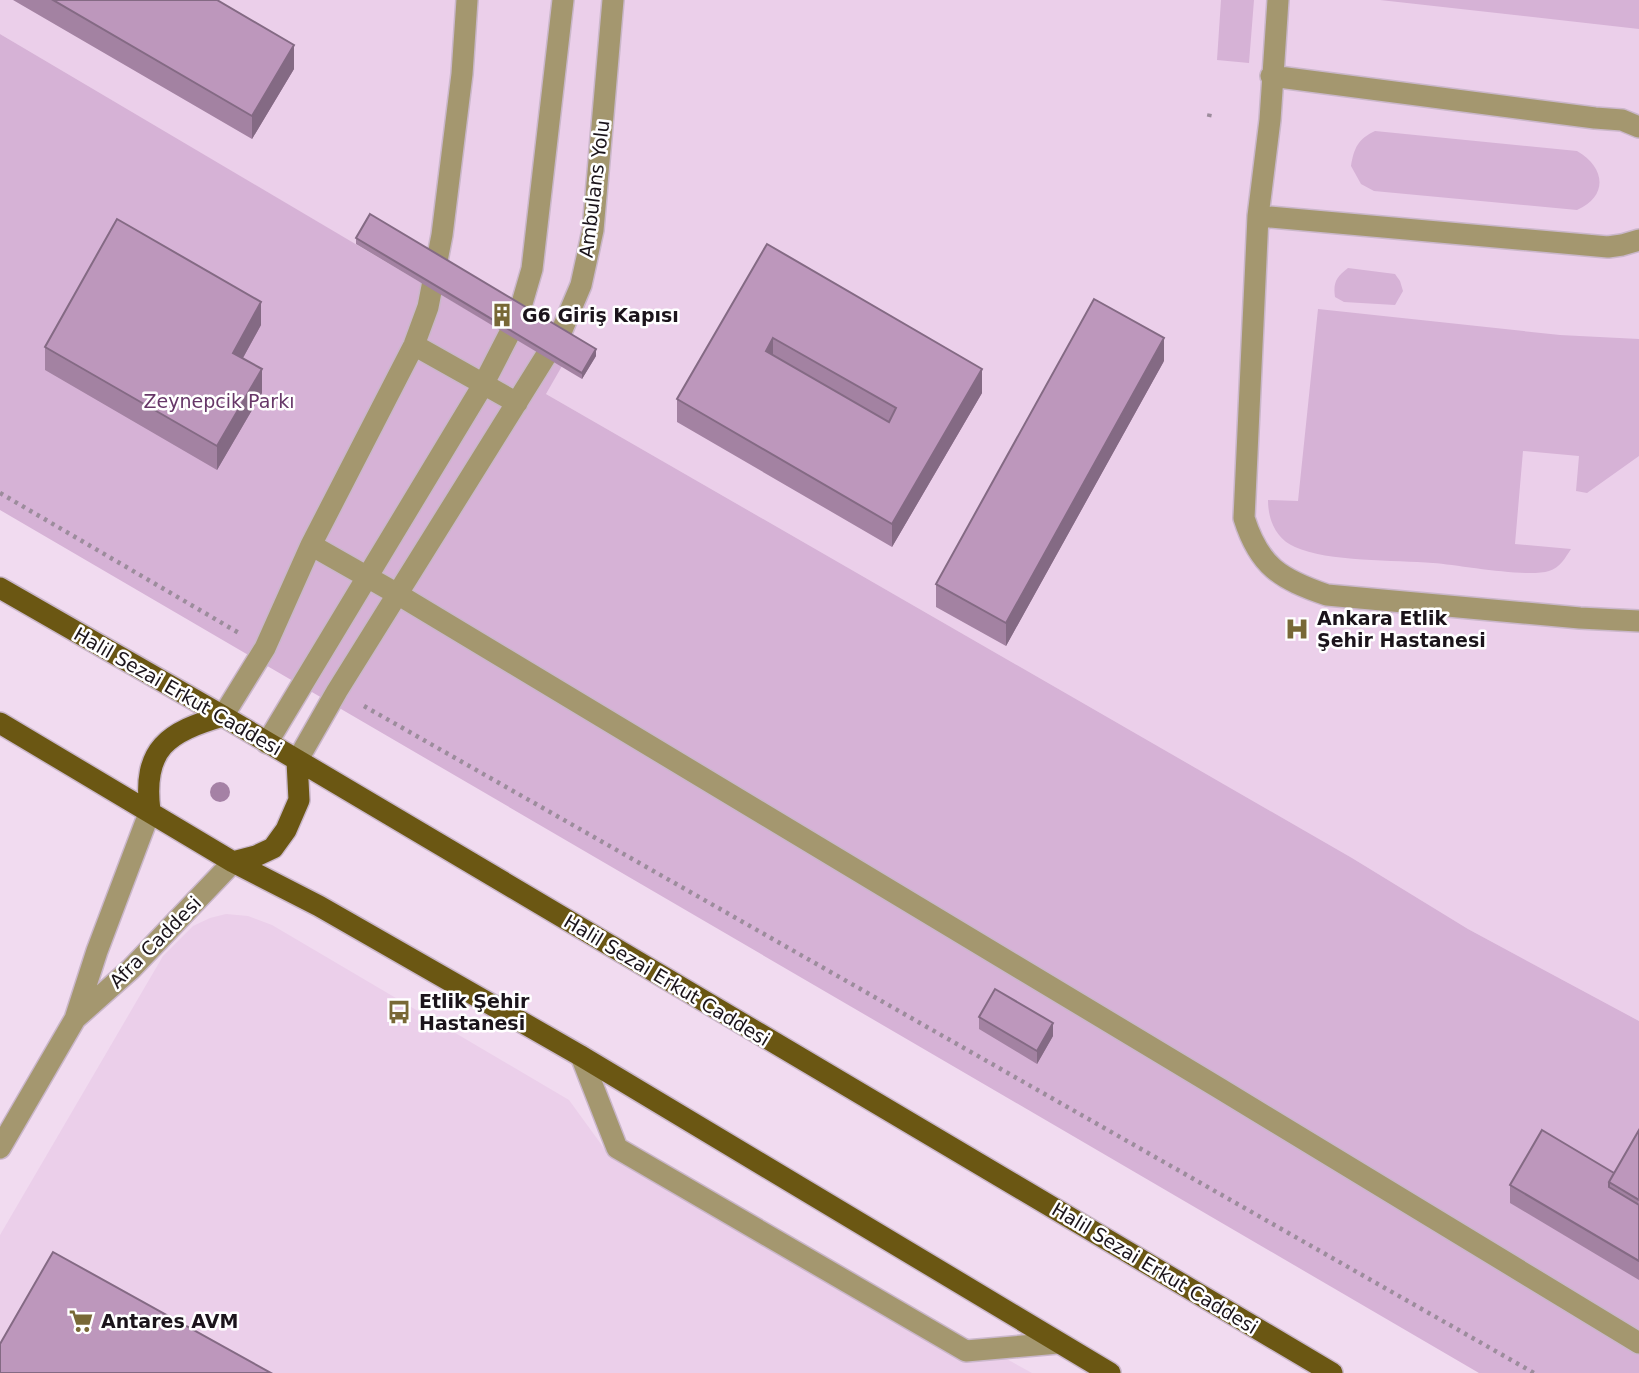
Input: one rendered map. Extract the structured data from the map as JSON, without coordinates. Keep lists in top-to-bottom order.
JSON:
{
  "streets": {
    "main road": ["Halil Sezai Erkut Caddesi"],
    "street": ["Ambulans Yolu", "Afra Caddesi"]
  },
  "crossings": [
    ["Ambulans Yolu", "Halil Sezai Erkut Caddesi"],
    ["Ambulans Yolu", "Afra Caddesi"],
    ["Halil Sezai Erkut Caddesi", "Afra Caddesi"]
  ],
  "parks": ["Zeynepcik Parkı"],
  "places": {
    "building": ["G6 Giriş Kapısı"],
    "hospital": ["Ankara Etlik Şehir Hastanesi"],
    "bus stop": ["Etlik Şehir Hastanesi"],
    "supermarket": ["Antares AVM"]
  }
}
